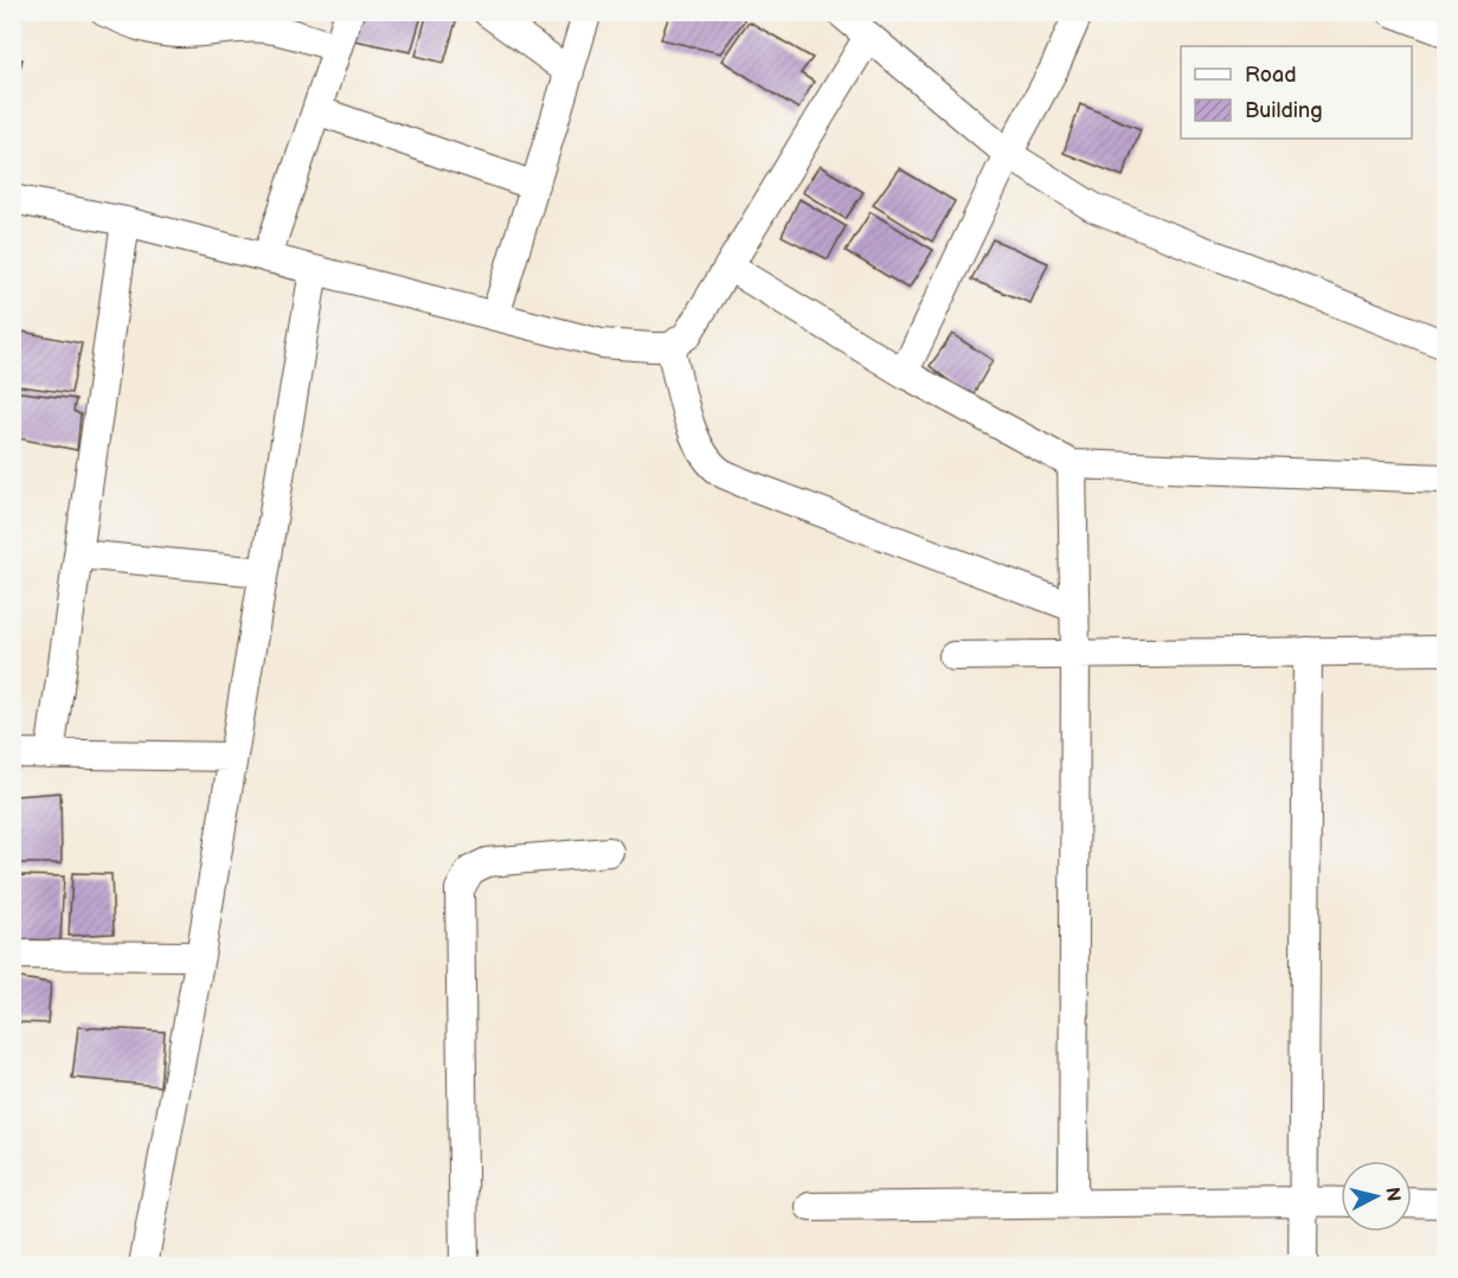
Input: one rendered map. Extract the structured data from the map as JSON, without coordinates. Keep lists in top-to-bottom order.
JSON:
{
  "legend": ["Road", "Building"],
  "north": "right"
}
